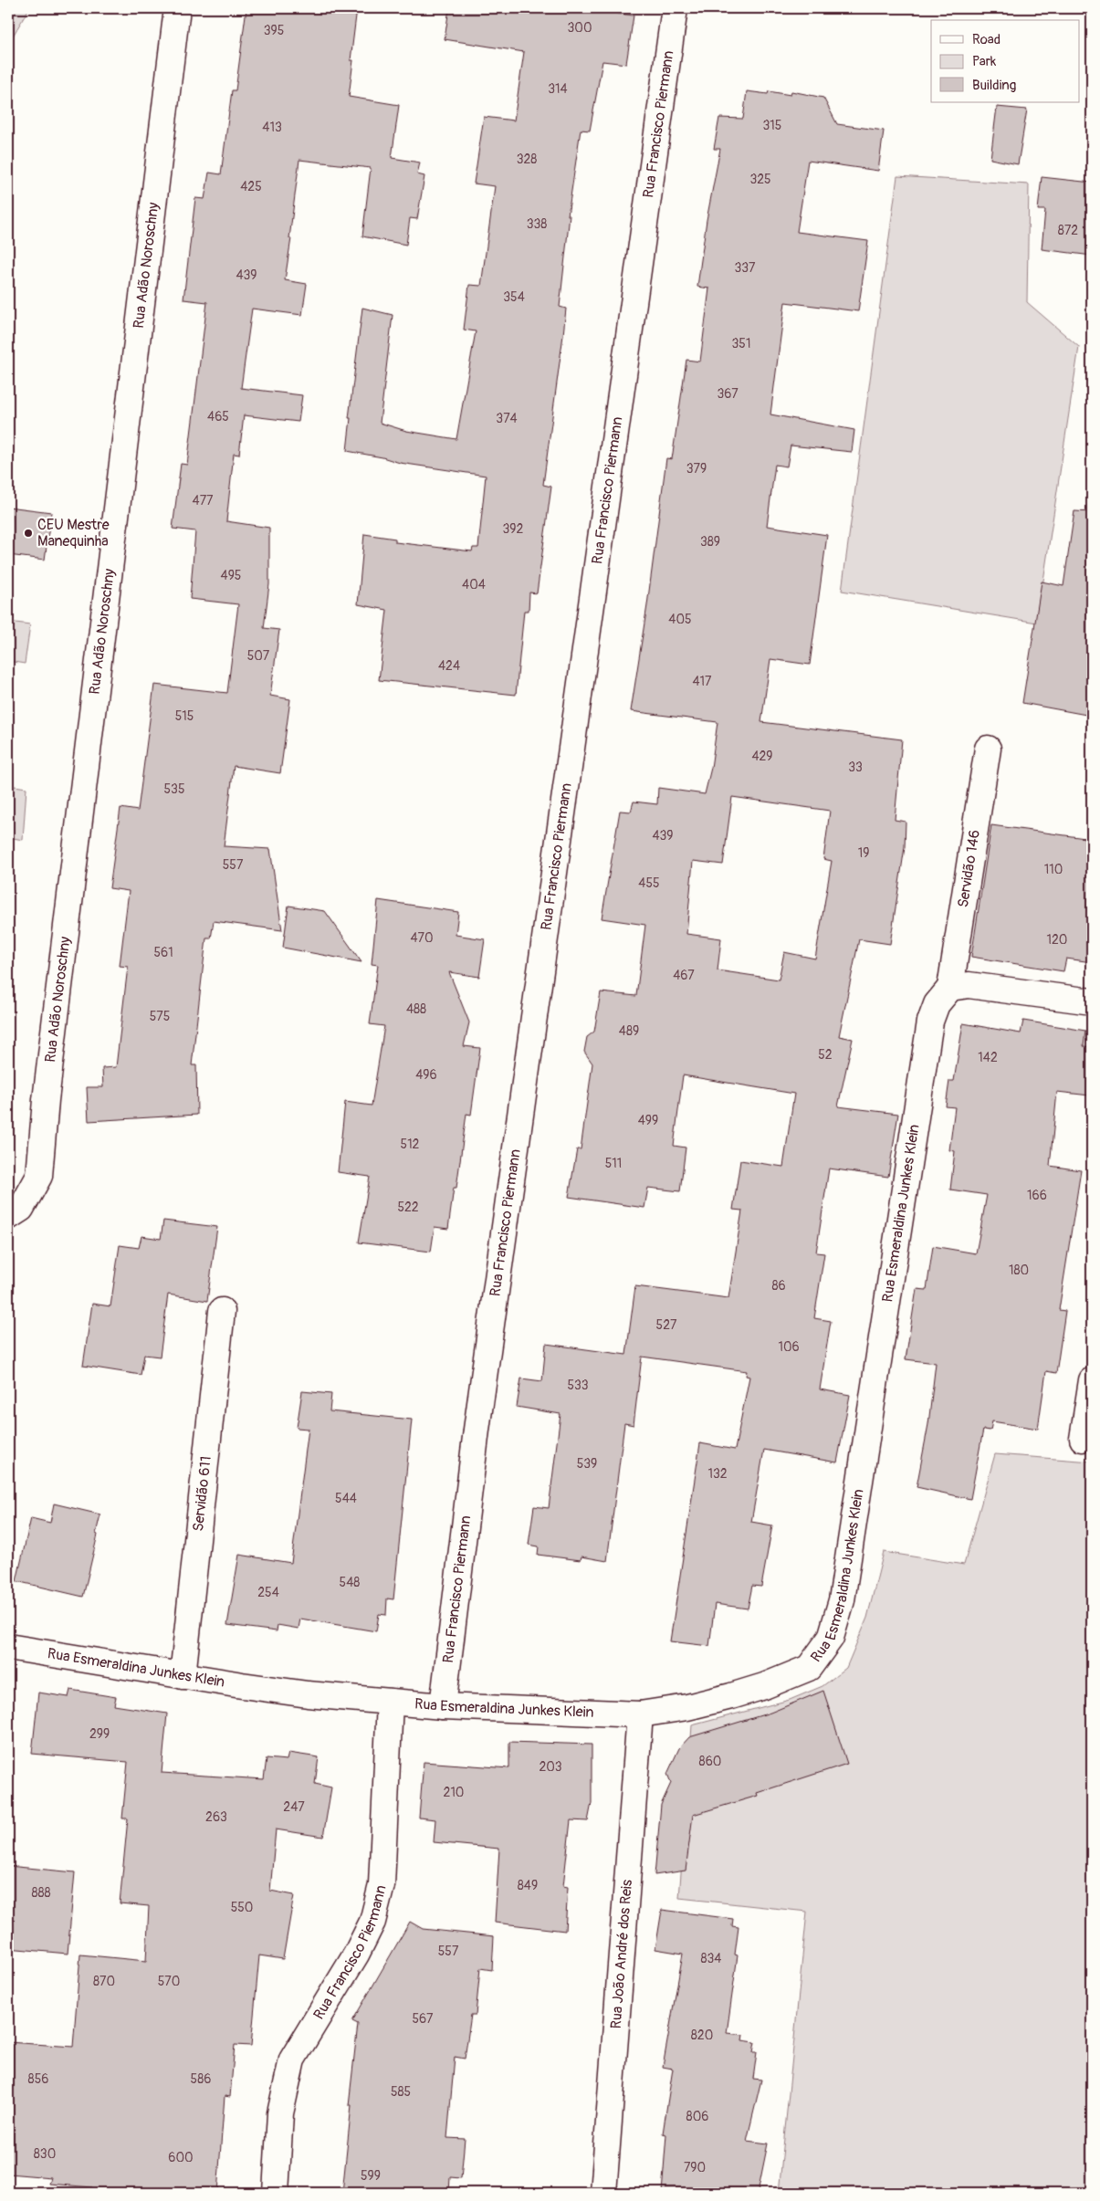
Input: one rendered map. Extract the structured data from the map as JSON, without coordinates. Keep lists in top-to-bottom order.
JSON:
{
  "streets": {
    "street": [
      "Rua Francisco Piermann",
      "Rua Adão Noroschny",
      "Servidão 146",
      "Rua Esmeraldina Junkes Klein",
      "Servidão 611",
      "Rua João André dos Reis"
    ]
  },
  "crossings": [
    ["Rua Francisco Piermann", "Rua Esmeraldina Junkes Klein"],
    ["Servidão 146", "Rua Esmeraldina Junkes Klein"],
    ["Rua Esmeraldina Junkes Klein", "Servidão 611"],
    ["Rua Esmeraldina Junkes Klein", "Rua João André dos Reis"]
  ],
  "places": ["CEU Mestre Manequinha"],
  "house_numbers": [
    "300",
    "395",
    "314",
    "315",
    "413",
    "328",
    "325",
    "425",
    "338",
    "872",
    "337",
    "439",
    "354",
    "351",
    "367",
    "465",
    "374",
    "379",
    "477",
    "392",
    "389",
    "495",
    "404",
    "405",
    "507",
    "424",
    "417",
    "515",
    "429",
    "33",
    "535",
    "439",
    "19",
    "557",
    "110",
    "455",
    "470",
    "120",
    "561",
    "467",
    "488",
    "575",
    "489",
    "52",
    "142",
    "496",
    "499",
    "512",
    "511",
    "166",
    "522",
    "180",
    "86",
    "527",
    "106",
    "533",
    "539",
    "132",
    "544",
    "548",
    "254",
    "299",
    "860",
    "203",
    "210",
    "247",
    "263",
    "849",
    "888",
    "550",
    "557",
    "834",
    "870",
    "570",
    "567",
    "820",
    "856",
    "586",
    "585",
    "806",
    "830",
    "600",
    "790",
    "599"
  ],
  "legend": ["Road", "Park", "Building"]
}
